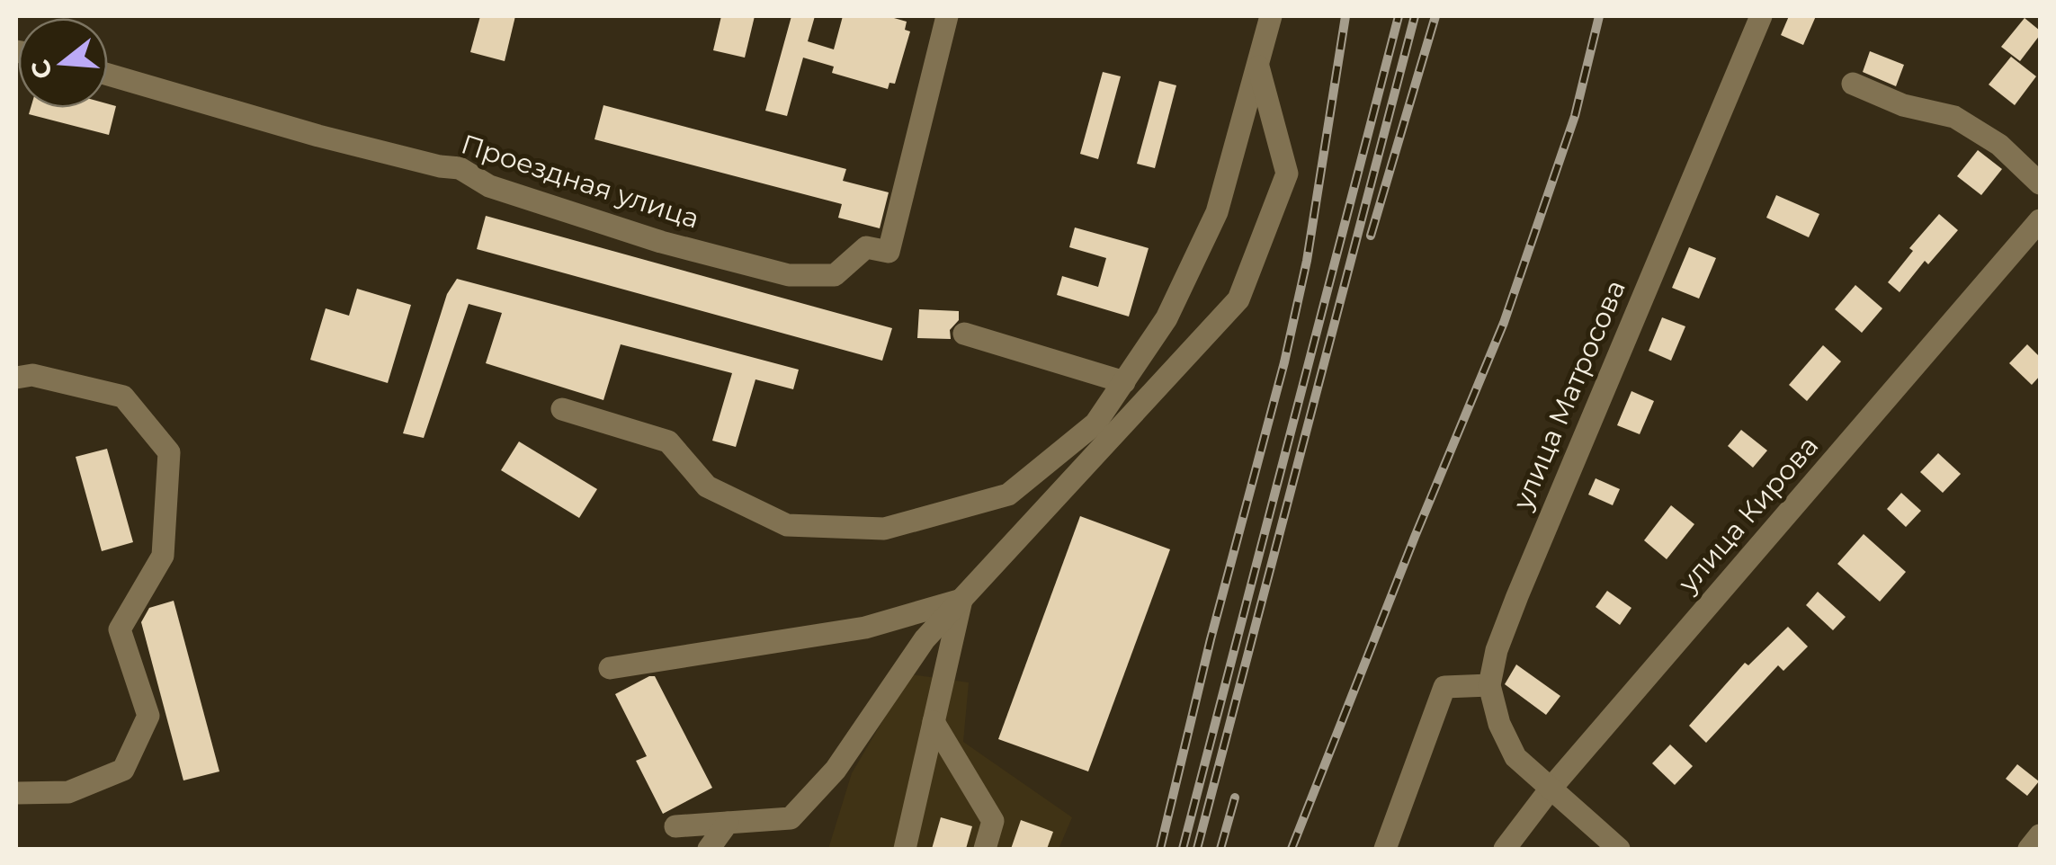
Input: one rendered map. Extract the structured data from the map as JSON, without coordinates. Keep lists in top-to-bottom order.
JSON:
{
  "streets": {
    "street": ["Проездная улица", "улица Матросова", "улица Кирова"]
  },
  "north": "left"
}
